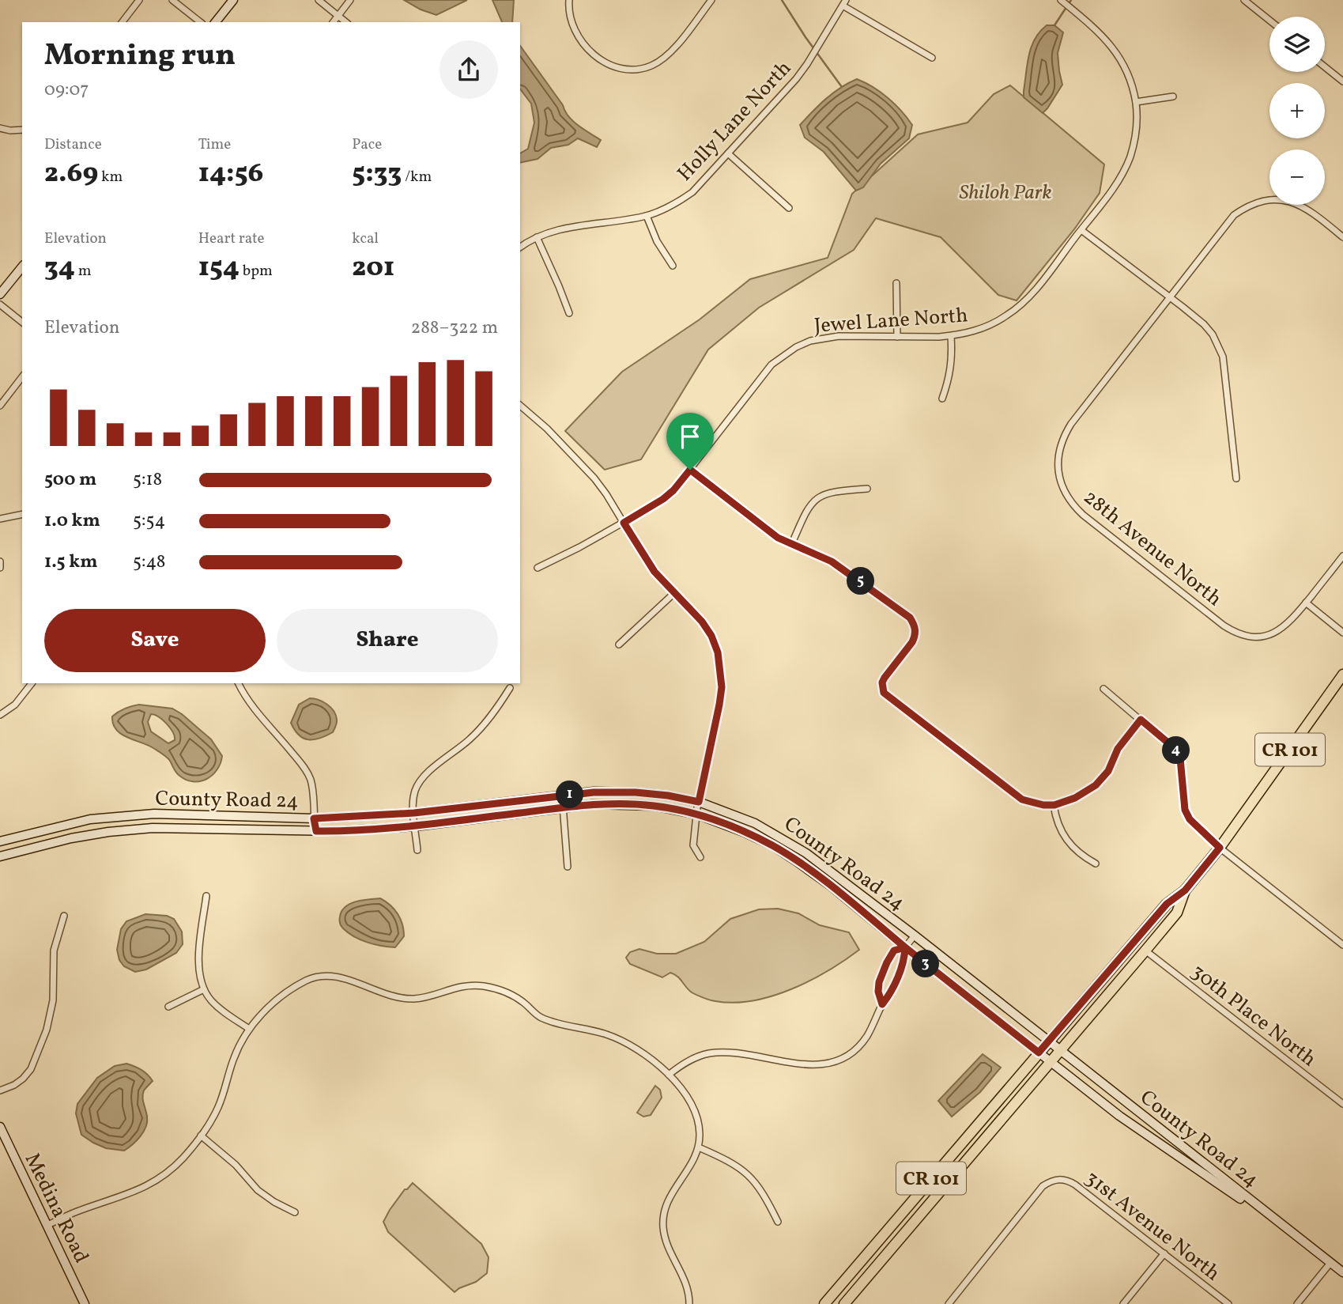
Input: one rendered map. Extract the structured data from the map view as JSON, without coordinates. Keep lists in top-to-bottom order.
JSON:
{
  "streets": {
    "main road": ["CR 101"],
    "street": [
      "Holly Lane North",
      "Jewel Lane North",
      "28th Avenue North",
      "County Road 24",
      "30th Place North",
      "Medina Road",
      "31st Avenue North"
    ]
  },
  "crossings": [
    ["CR 101", "County Road 24"],
    ["CR 101", "30th Place North"]
  ],
  "parks": ["Shiloh Park"],
  "page": {
    "map_buttons": ["+", "−"],
    "heading": ["Morning run", "09:07"],
    "stats": [
      ["Distance", "2.69 km"],
      ["Time", "14:56"],
      ["Pace", "5:33 /km"],
      ["Elevation", "34 m"],
      ["Heart rate", "154 bpm"],
      ["kcal", "201"]
    ],
    "chart": ["Elevation", "288–322 m"],
    "list": [
      {
        "name": "500 m",
        "note": "5:18"
      },
      {
        "name": "1.0 km",
        "note": "5:54"
      },
      {
        "name": "1.5 km",
        "note": "5:48"
      }
    ],
    "pins": [
      "5",
      "4",
      "1",
      "3"
    ],
    "buttons": ["Save", "Share"]
  }
}
